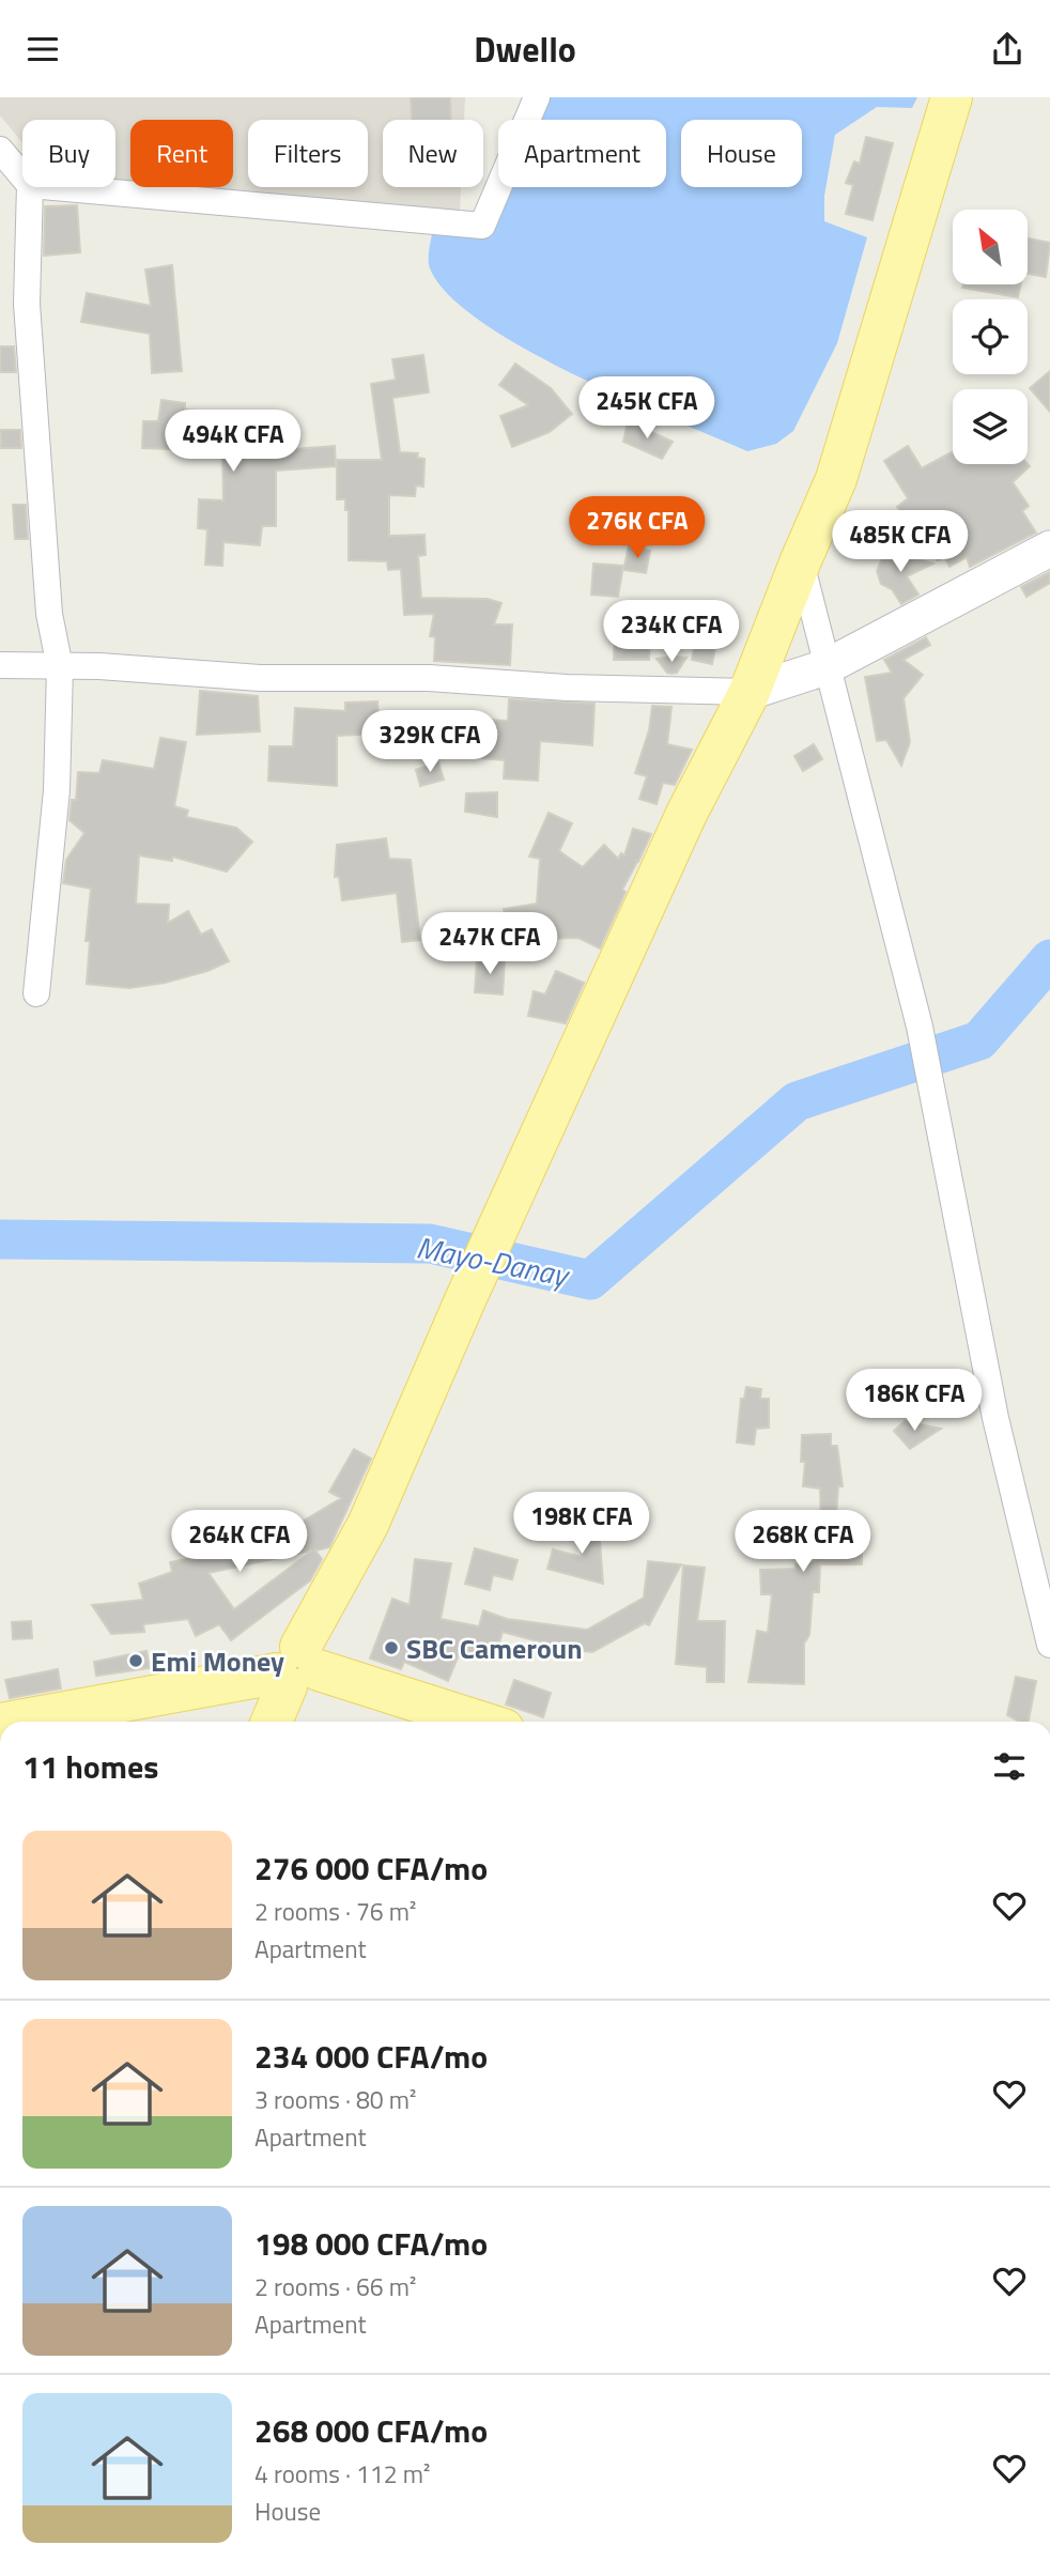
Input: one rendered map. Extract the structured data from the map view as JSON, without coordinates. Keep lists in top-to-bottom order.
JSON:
{
  "water": ["Mayo-Danay"],
  "places": ["SBC Cameroun", "Emi Money"],
  "north": "top left",
  "page": {
    "header": "Dwello",
    "chip": [
      "Buy",
      "Rent",
      "Filters",
      "New",
      "Apartment",
      "House"
    ],
    "price": [
      "245K CFA",
      "494K CFA",
      "276K CFA",
      "485K CFA",
      "234K CFA",
      "329K CFA",
      "247K CFA",
      "186K CFA",
      "198K CFA",
      "264K CFA",
      "268K CFA"
    ],
    "heading": "11 homes",
    "list": [
      {
        "name": "276 000 CFA/mo",
        "note": "2 rooms · 76 m² · Apartment"
      },
      {
        "name": "234 000 CFA/mo",
        "note": "3 rooms · 80 m² · Apartment"
      },
      {
        "name": "198 000 CFA/mo",
        "note": "2 rooms · 66 m² · Apartment"
      },
      {
        "name": "268 000 CFA/mo",
        "note": "4 rooms · 112 m² · House"
      }
    ]
  }
}
